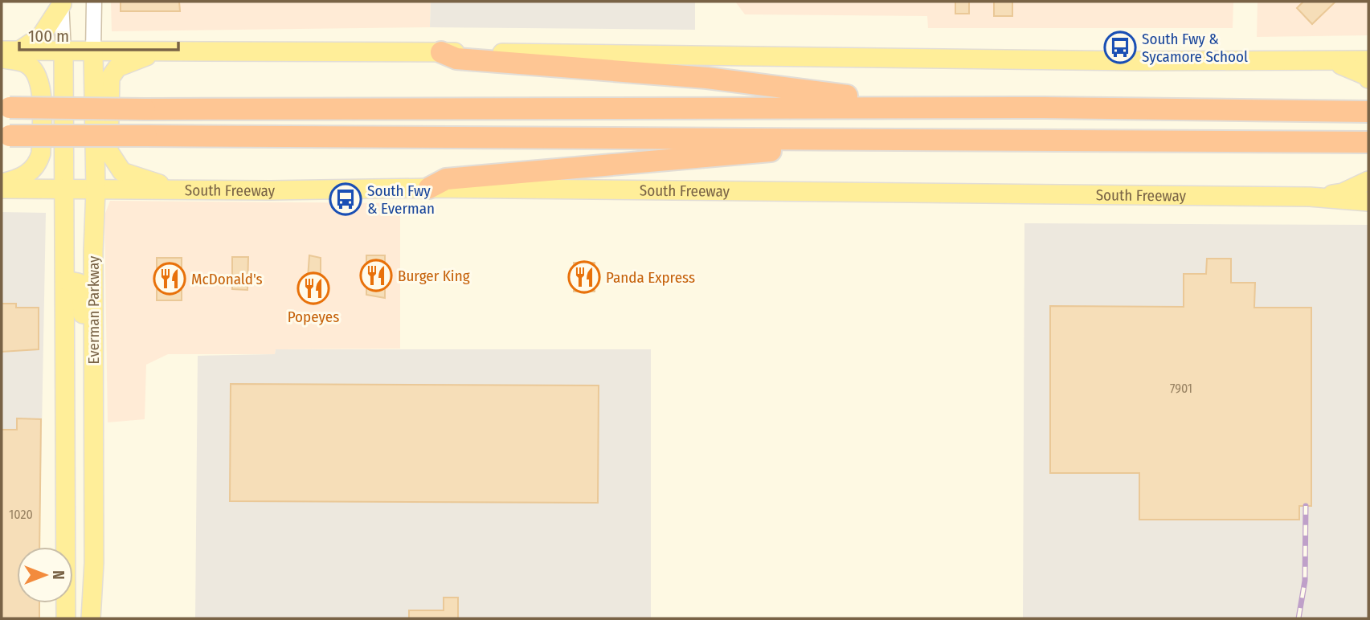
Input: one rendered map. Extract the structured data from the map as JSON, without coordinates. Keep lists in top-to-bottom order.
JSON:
{
  "streets": {
    "main road": ["South Freeway", "Everman Parkway"]
  },
  "crossings": [
    ["South Freeway", "Everman Parkway"]
  ],
  "places": {
    "bus stop": ["South Fwy & Sycamore School", "South Fwy & Everman"],
    "restaurant": [
      "Burger King",
      "Panda Express",
      "McDonald's",
      "Popeyes"
    ]
  },
  "house_numbers": ["7901", "1020"],
  "scale_bar": "100 m",
  "north": "right"
}
